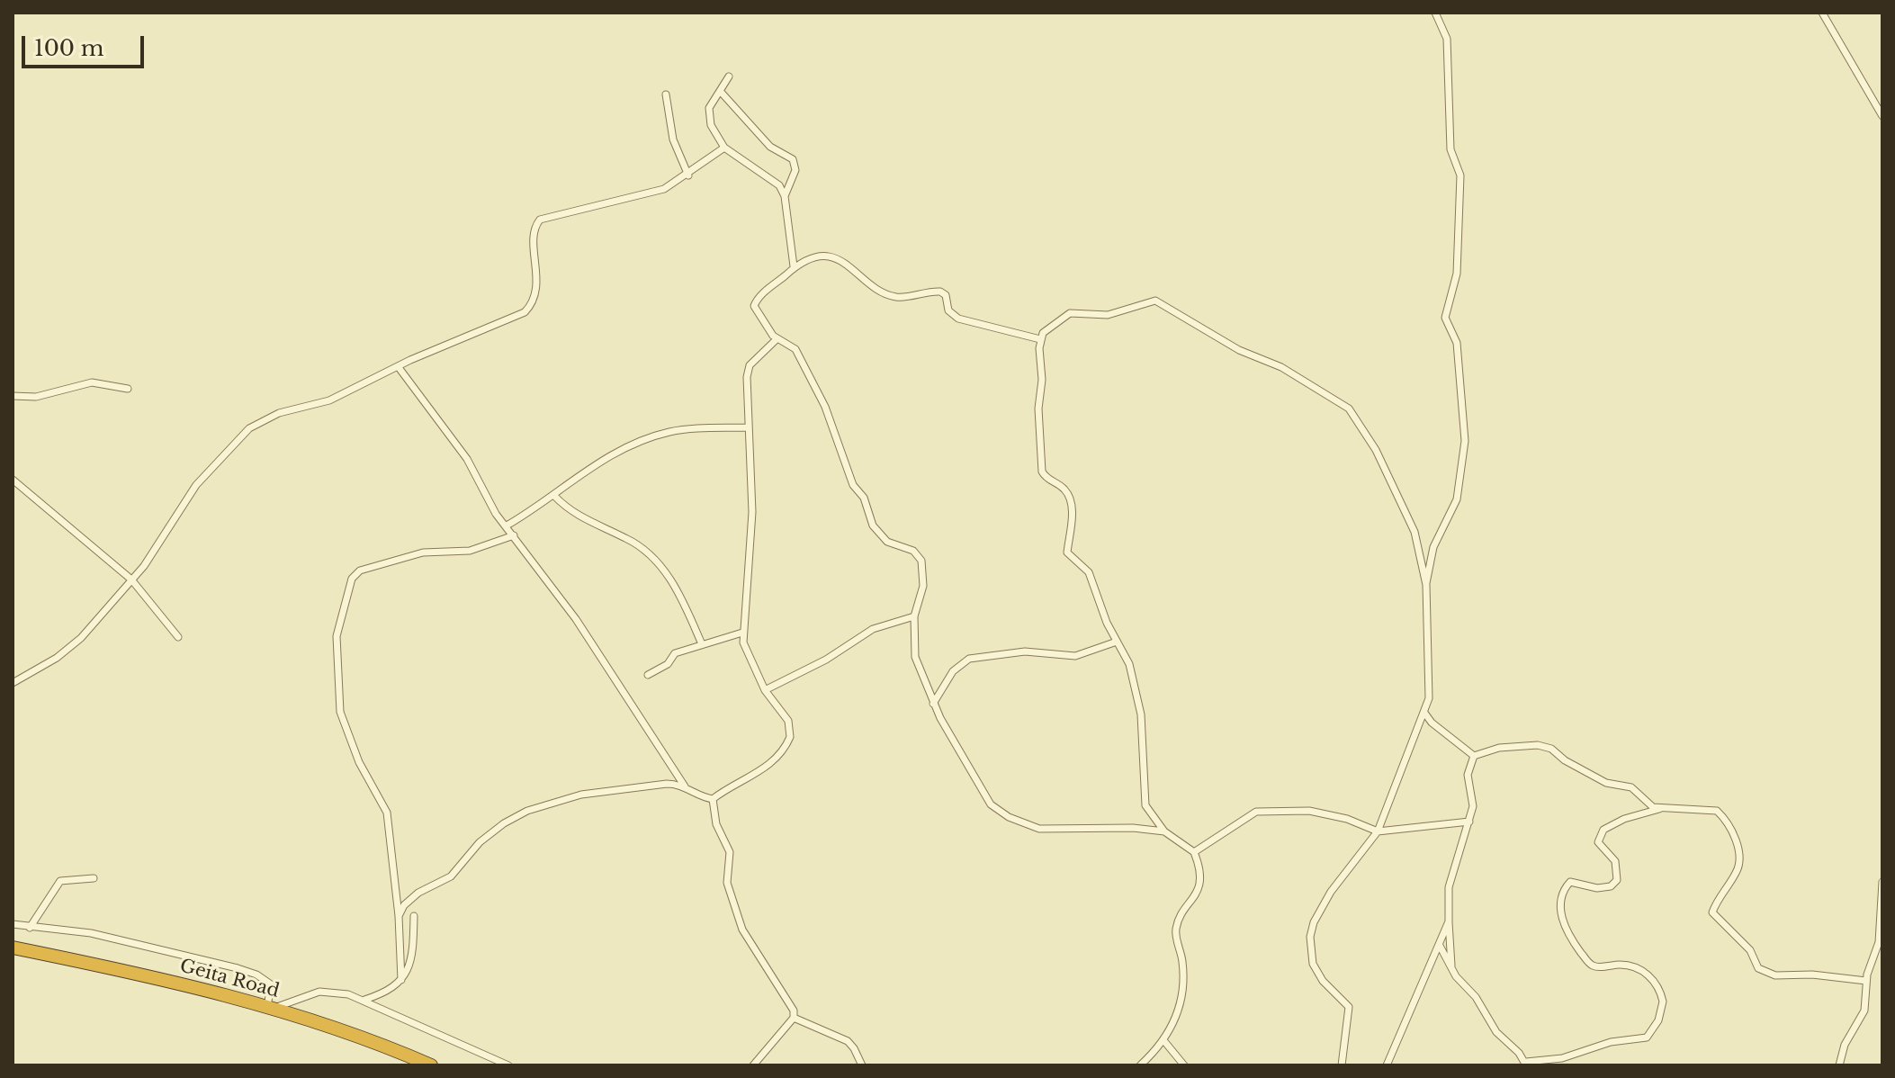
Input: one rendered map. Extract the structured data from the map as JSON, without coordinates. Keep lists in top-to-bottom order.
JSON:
{
  "streets": {
    "highway": ["Geita Road"]
  },
  "scale_bar": "100 m"
}
